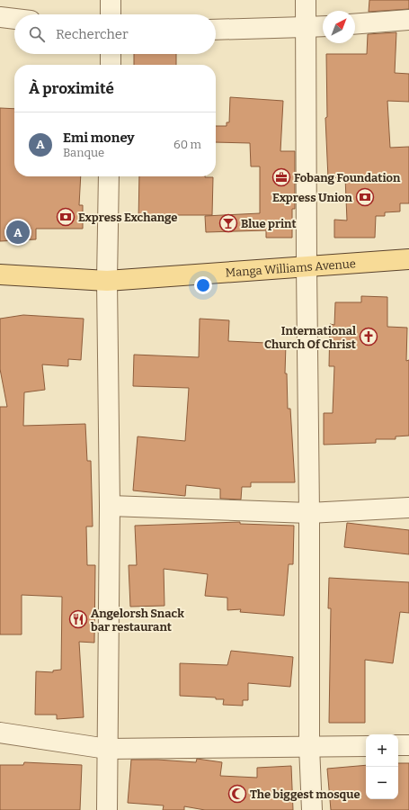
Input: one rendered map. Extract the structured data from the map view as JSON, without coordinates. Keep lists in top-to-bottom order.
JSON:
{
  "streets": {
    "main road": ["Manga Williams Avenue"]
  },
  "places": {
    "office": ["Fobang Foundation"],
    "bank": ["Express Union", "Express Exchange"],
    "bar": ["Blue print"],
    "church": ["International Church Of Christ"],
    "restaurant": ["Angelorsh Snack bar restaurant"],
    "mosque": ["The biggest mosque"]
  },
  "north": "top right",
  "page": {
    "search": "Rechercher",
    "heading": "À proximité",
    "list": [
      {
        "mark": "A",
        "name": "Emi money",
        "note": "Banque",
        "value": "60 m"
      }
    ],
    "pins": "A",
    "map_buttons": ["+", "−"]
  }
}
